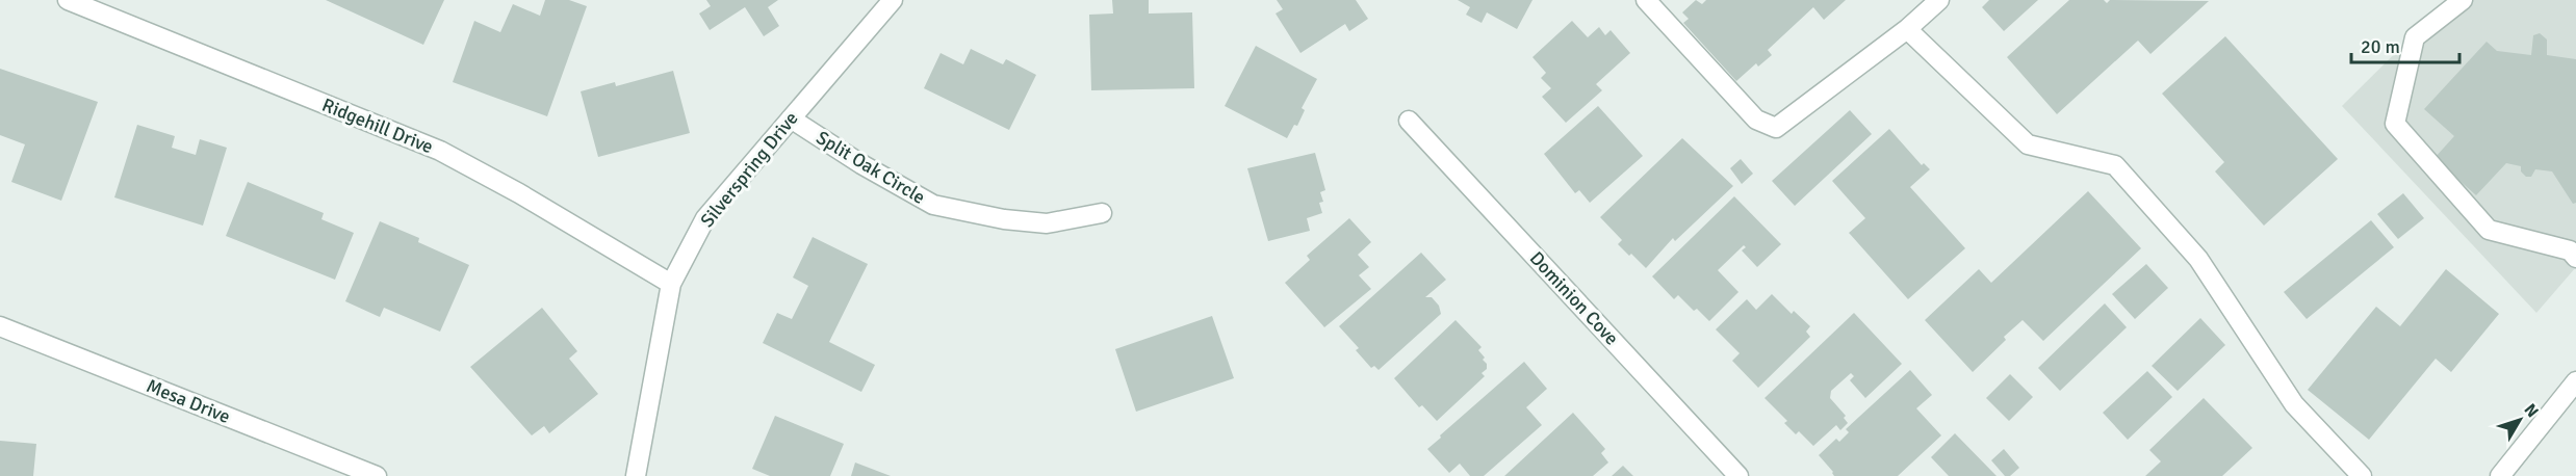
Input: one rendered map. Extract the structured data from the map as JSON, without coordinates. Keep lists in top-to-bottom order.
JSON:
{
  "streets": {
    "street": [
      "Ridgehill Drive",
      "Split Oak Circle",
      "Silverspring Drive",
      "Dominion Cove",
      "Mesa Drive"
    ]
  },
  "crossings": [
    ["Ridgehill Drive", "Silverspring Drive"],
    ["Split Oak Circle", "Silverspring Drive"]
  ],
  "scale_bar": "20 m",
  "north": "top right"
}
